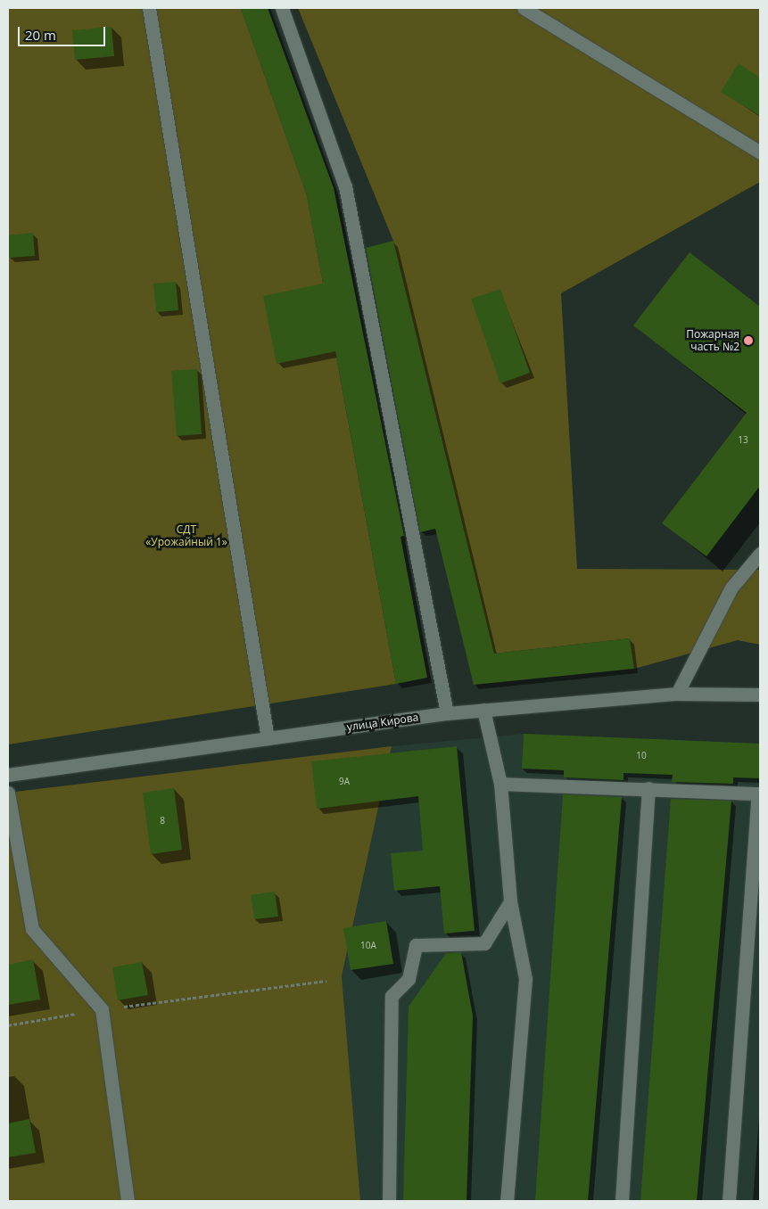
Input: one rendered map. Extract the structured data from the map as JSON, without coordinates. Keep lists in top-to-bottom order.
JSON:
{
  "streets": {
    "street": ["улица Кирова"]
  },
  "parks": ["СДТ «Урожайный 1»"],
  "places": ["Пожарная часть №2"],
  "house_numbers": [
    "13",
    "10",
    "9А",
    "8",
    "10А"
  ],
  "scale_bar": "20 m"
}
